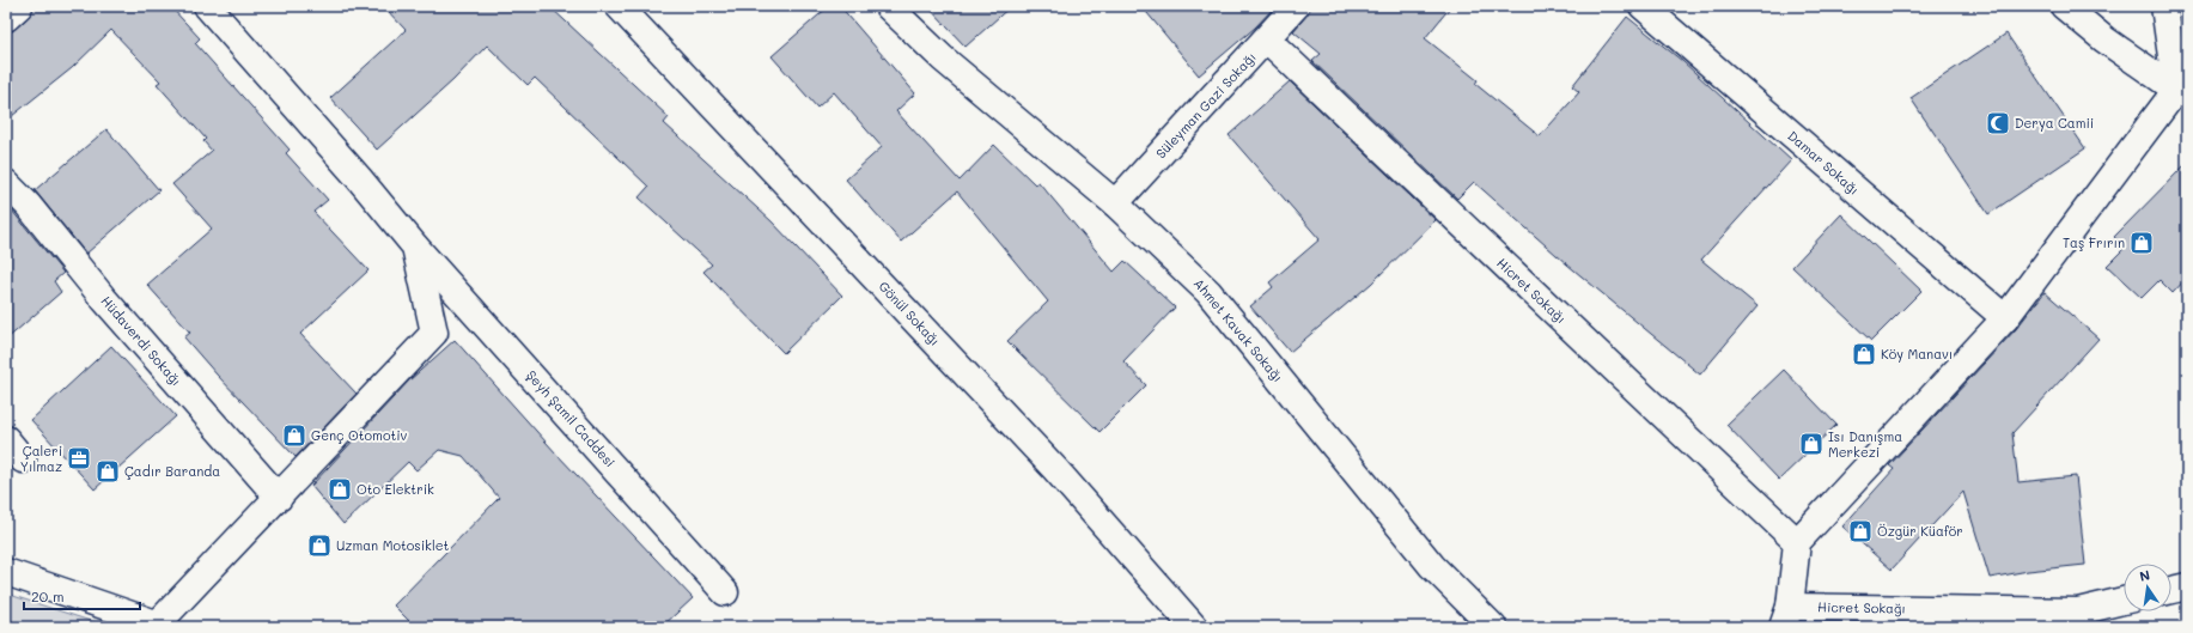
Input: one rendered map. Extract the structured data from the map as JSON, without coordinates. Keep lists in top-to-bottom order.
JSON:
{
  "streets": {
    "street": [
      "Süleyman Gazi Sokağı",
      "Damar Sokağı",
      "Hicret Sokağı",
      "Gönül Sokağı",
      "Ahmet Kavak Sokağı",
      "Hüdaverdi Sokağı",
      "Şeyh Şamil Caddesi"
    ]
  },
  "crossings": [
    ["Süleyman Gazi Sokağı", "Hicret Sokağı"],
    ["Süleyman Gazi Sokağı", "Ahmet Kavak Sokağı"]
  ],
  "places": {
    "mosque": ["Derya Camii"],
    "shop": [
      "Taş Frırın",
      "Köy Manavı",
      "Genç Otomotiv",
      "Isı Danışma Merkezi",
      "Çadır Baranda",
      "Oto Elektrik",
      "Özgür Küaför",
      "Uzman Motosiklet"
    ],
    "office": ["Çaleri Yılmaz"]
  },
  "scale_bar": "20 m",
  "north": "top"
}
